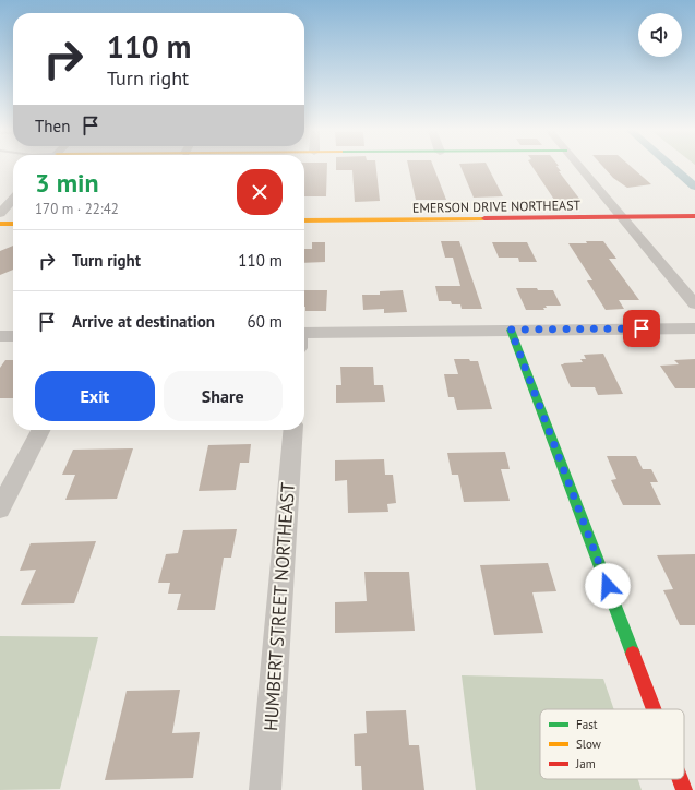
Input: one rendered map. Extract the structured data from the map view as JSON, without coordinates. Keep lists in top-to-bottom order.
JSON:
{
  "streets": {
    "street": ["EMERSON DRIVE NORTHEAST", "HUMBERT STREET NORTHEAST"]
  },
  "legend": ["Fast", "Slow", "Jam"],
  "page": {
    "turn": ["110 m", "Turn right"],
    "then": "Then",
    "heading": ["3 min", "170 m · 22:42"],
    "list": [
      {
        "name": "Turn right",
        "value": "110 m"
      },
      {
        "name": "Arrive at destination",
        "value": "60 m"
      }
    ],
    "buttons": ["Exit", "Share"]
  }
}
